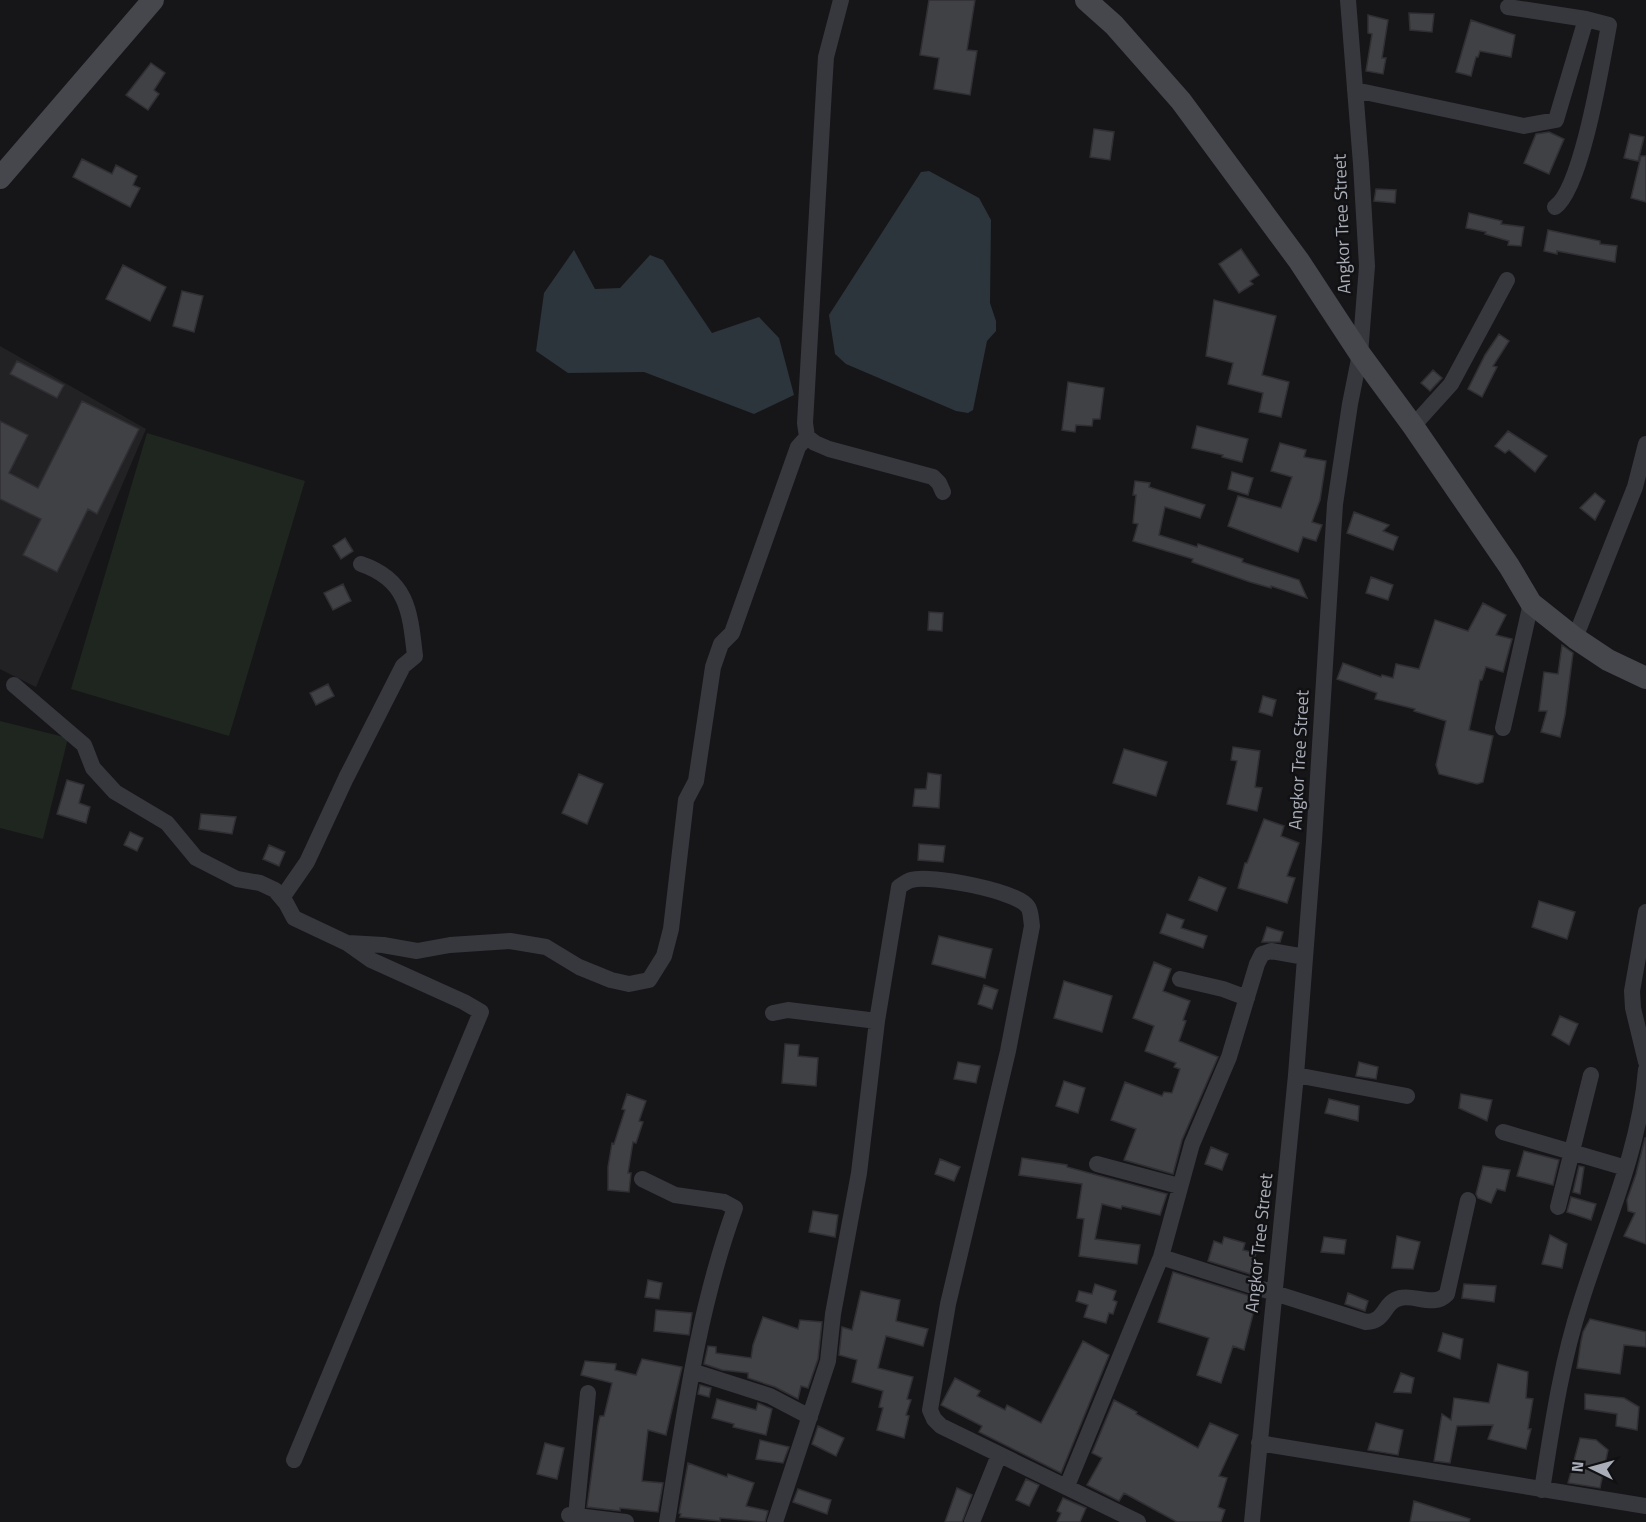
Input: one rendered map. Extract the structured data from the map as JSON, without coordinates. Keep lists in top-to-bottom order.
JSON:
{
  "streets": {
    "street": ["Angkor Tree Street"]
  },
  "north": "left"
}
